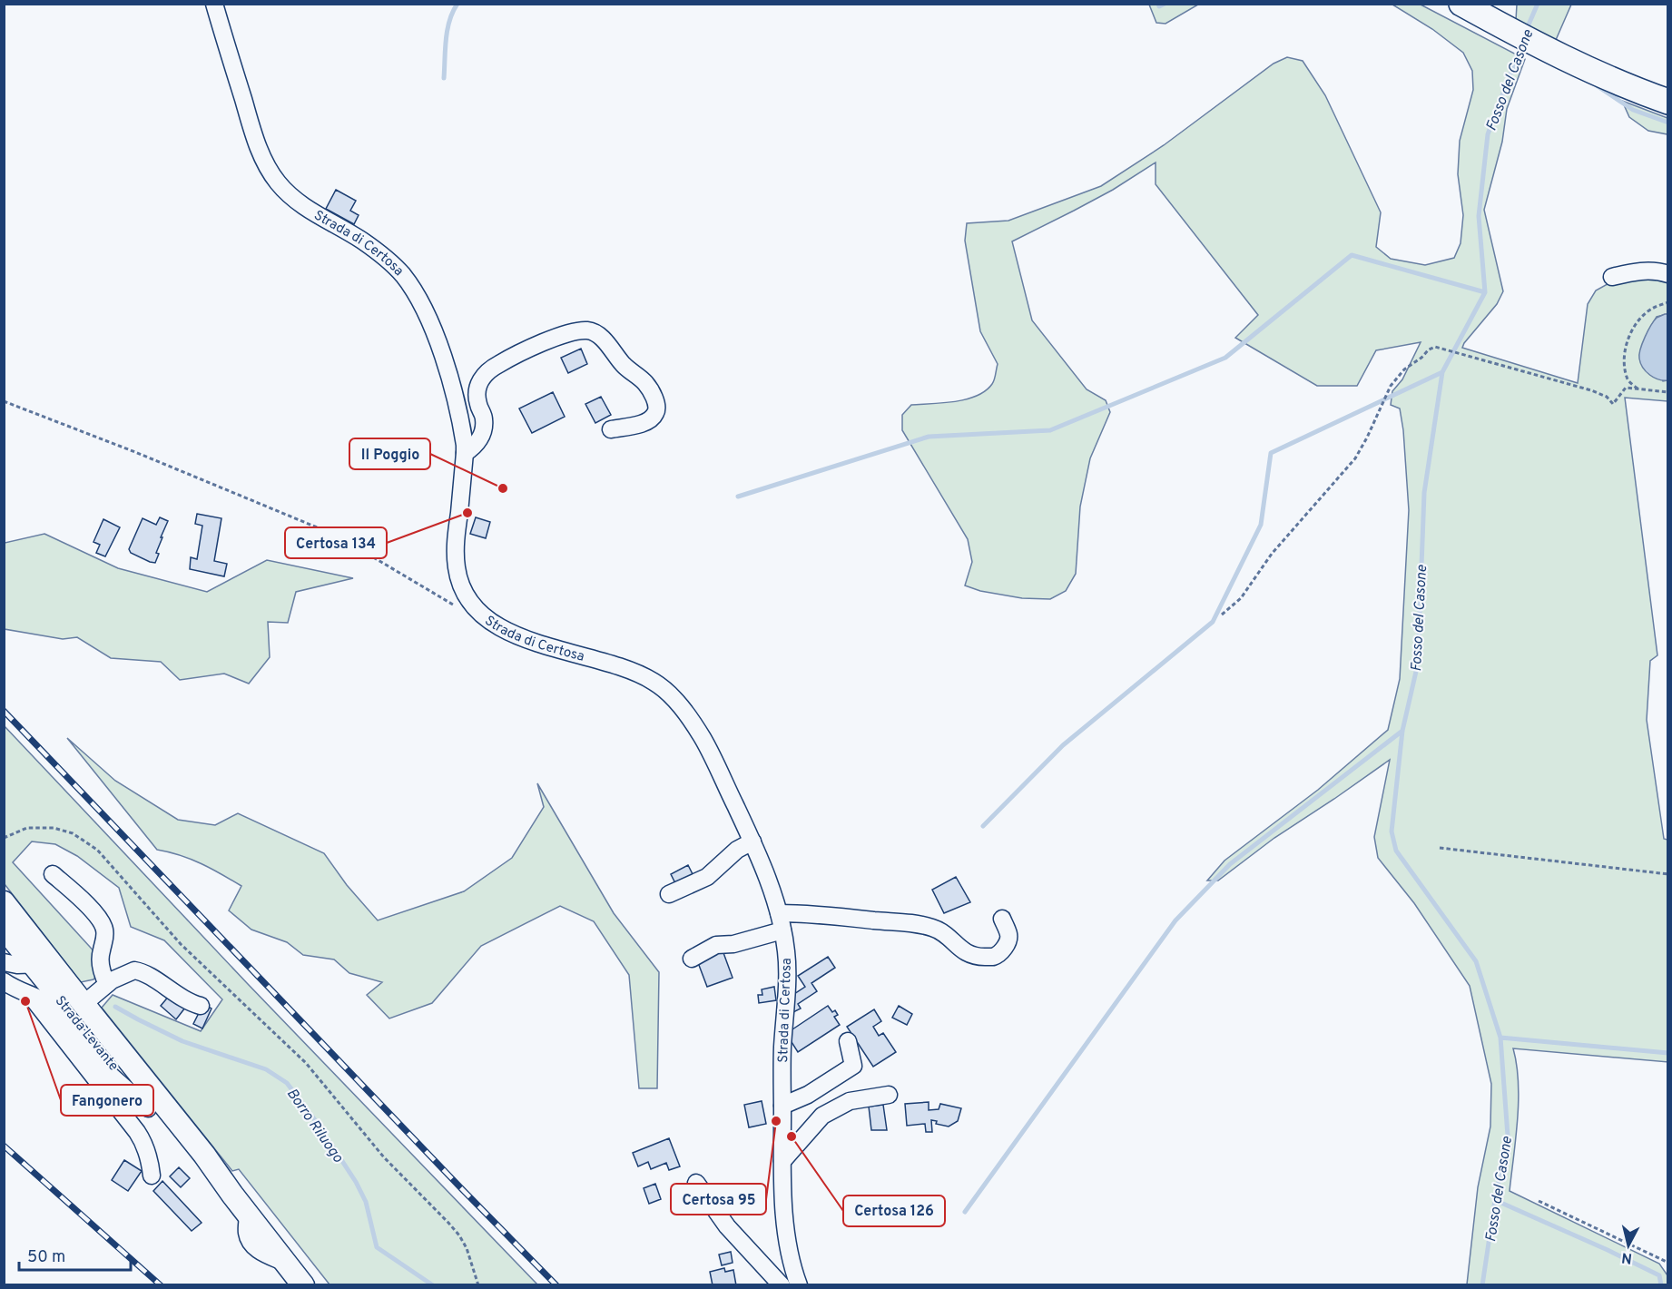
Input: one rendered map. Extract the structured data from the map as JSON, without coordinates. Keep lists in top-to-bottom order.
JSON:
{
  "streets": {
    "main road": ["Strada Levante"],
    "street": ["Strada di Certosa"]
  },
  "water": ["Fosso del Casone", "Borro Riluogo"],
  "places": [
    "Il Poggio",
    "Certosa 134",
    "Fangonero",
    "Certosa 95",
    "Certosa 126"
  ],
  "scale_bar": "50 m",
  "north": "bottom"
}
